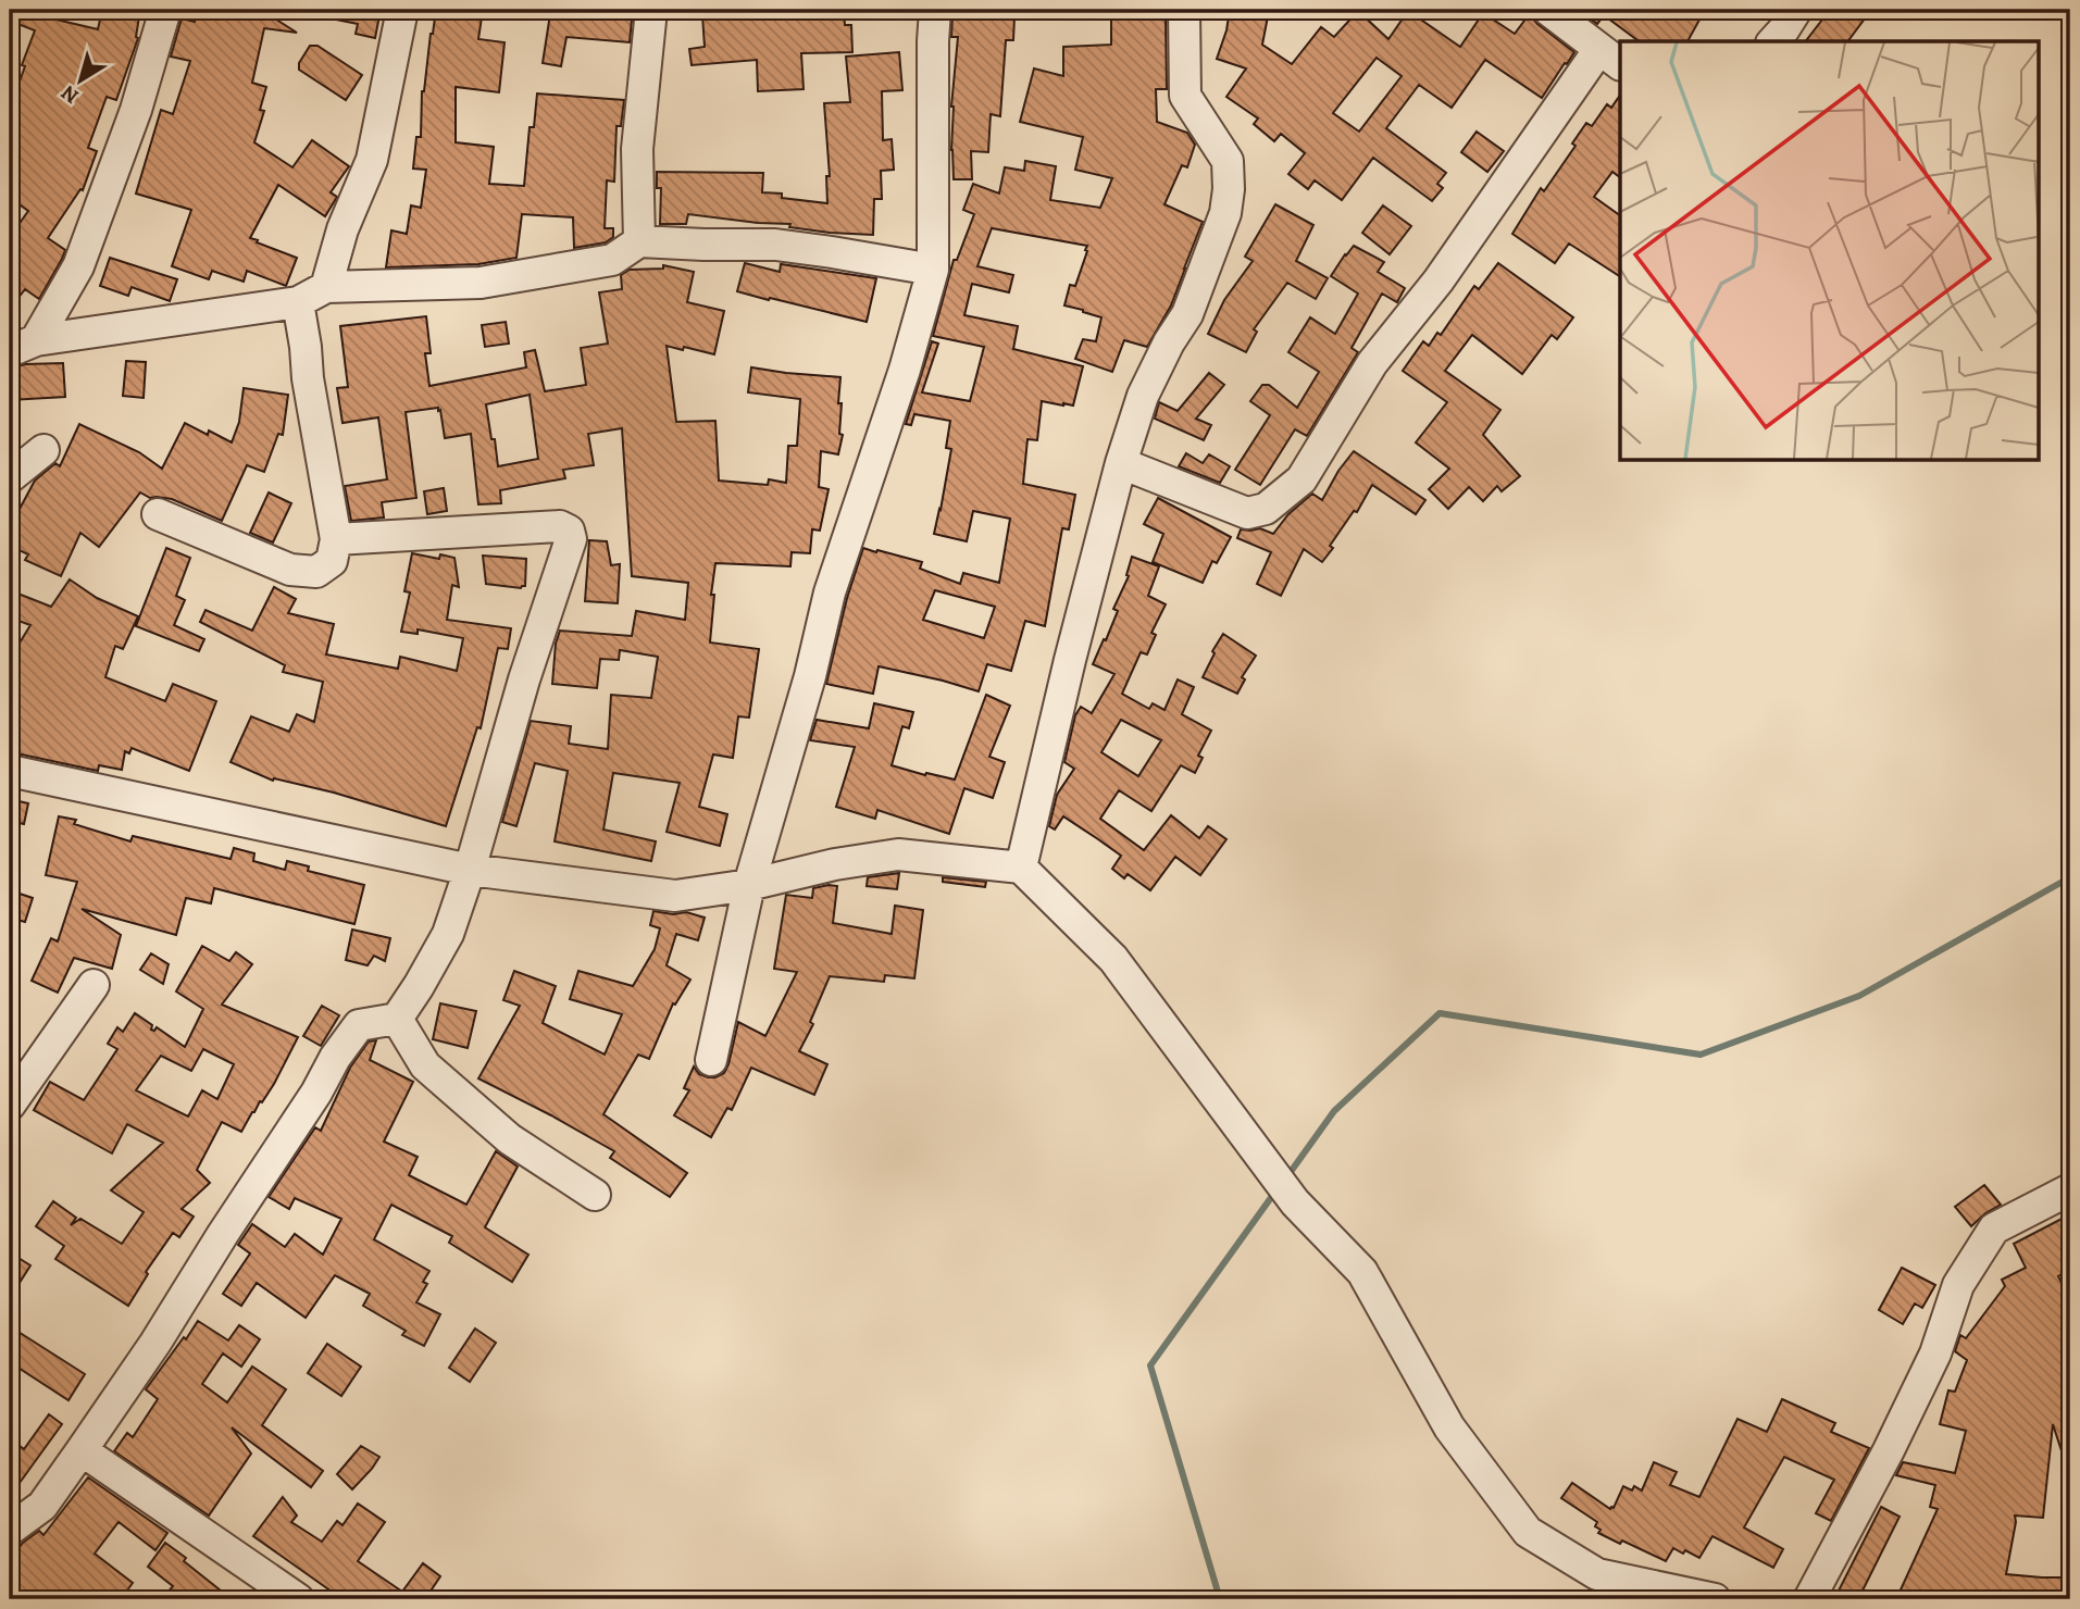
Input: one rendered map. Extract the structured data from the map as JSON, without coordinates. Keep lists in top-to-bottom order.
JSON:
{
  "north": "bottom left"
}
